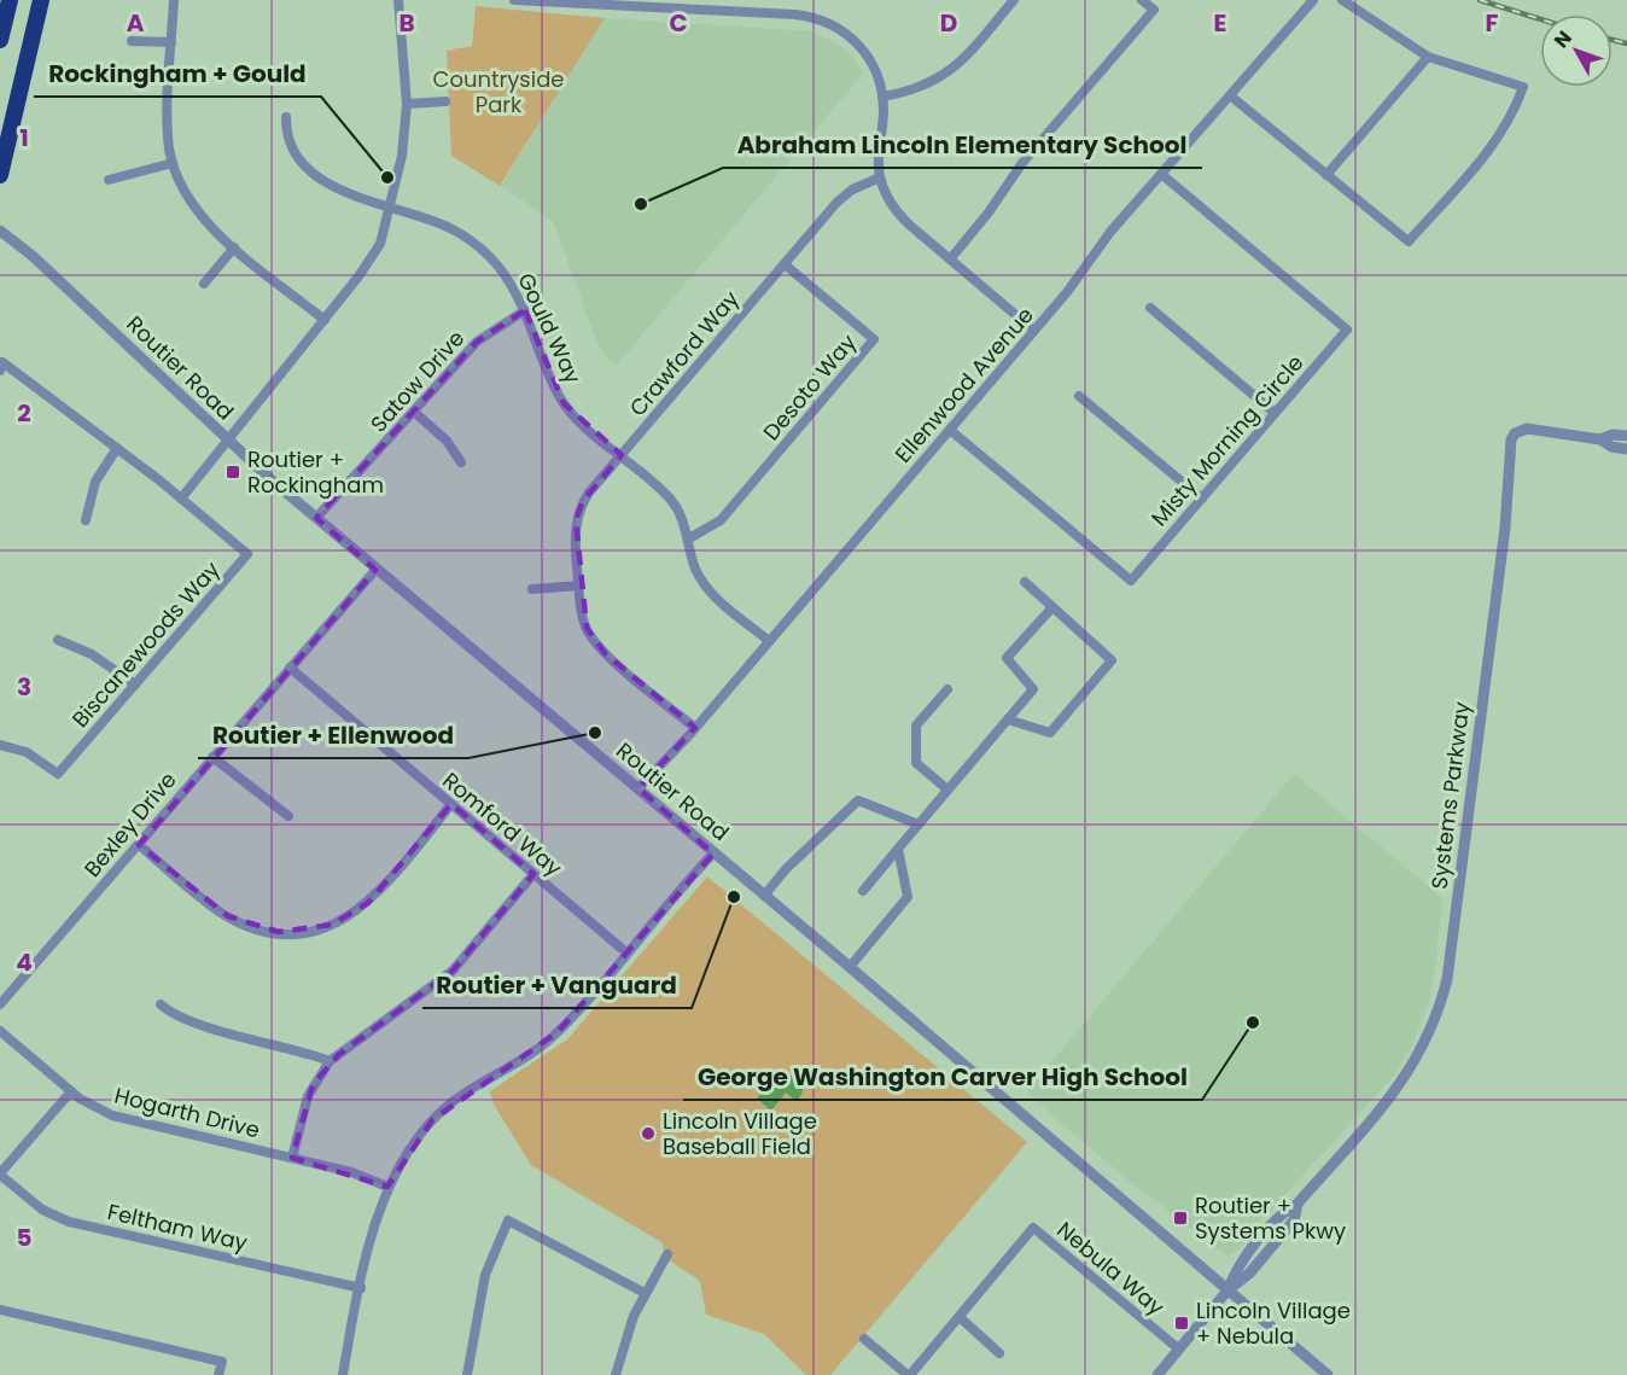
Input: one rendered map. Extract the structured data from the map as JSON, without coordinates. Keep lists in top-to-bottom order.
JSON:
{
  "streets": {
    "street": [
      "Gould Way",
      "Crawford Way",
      "Routier Road",
      "Satow Drive",
      "Ellenwood Avenue",
      "Desoto Way",
      "Misty Morning Circle",
      "Biscanewoods Way",
      "Systems Parkway",
      "Bexley Drive",
      "Romford Way",
      "Hogarth Drive",
      "Feltham Way",
      "Nebula Way"
    ]
  },
  "crossings": [
    ["Gould Way", "Crawford Way"],
    ["Gould Way", "Satow Drive"],
    ["Gould Way", "Ellenwood Avenue"],
    ["Gould Way", "Desoto Way"],
    ["Crawford Way", "Ellenwood Avenue"],
    ["Crawford Way", "Desoto Way"],
    ["Routier Road", "Satow Drive"],
    ["Routier Road", "Ellenwood Avenue"],
    ["Routier Road", "Systems Parkway"],
    ["Routier Road", "Bexley Drive"],
    ["Ellenwood Avenue", "Misty Morning Circle"],
    ["Systems Parkway", "Nebula Way"],
    ["Bexley Drive", "Romford Way"]
  ],
  "parks": ["Countryside Park"],
  "places": {
    "other": [
      "Rockingham + Gould",
      "Abraham Lincoln Elementary School",
      "Routier + Ellenwood",
      "Routier + Vanguard",
      "George Washington Carver High School",
      "Lincoln Village Baseball Field"
    ],
    "transit": ["Routier + Rockingham", "Routier + Systems Pkwy", "Lincoln Village + Nebula"]
  },
  "north": "top left",
  "grid": {
    "columns": [
      "A",
      "B",
      "C",
      "D",
      "E",
      "F"
    ],
    "rows": [
      "1",
      "2",
      "3",
      "4",
      "5"
    ]
  }
}
